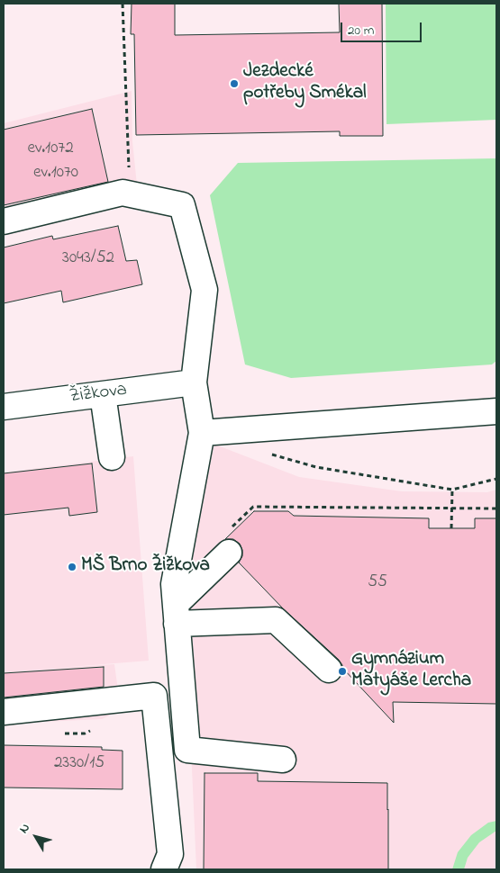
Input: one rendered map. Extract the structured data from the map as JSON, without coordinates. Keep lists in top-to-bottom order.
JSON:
{
  "streets": {
    "street": ["Žižkova"]
  },
  "places": ["Jezdecké potřeby Smékal", "MŠ Brno Žižkova", "Gymnázium Matyáše Lercha"],
  "house_numbers": [
    "ev.1072",
    "ev.1070",
    "3043/52",
    "55",
    "2330/15"
  ],
  "scale_bar": "20 m",
  "north": "top left"
}
